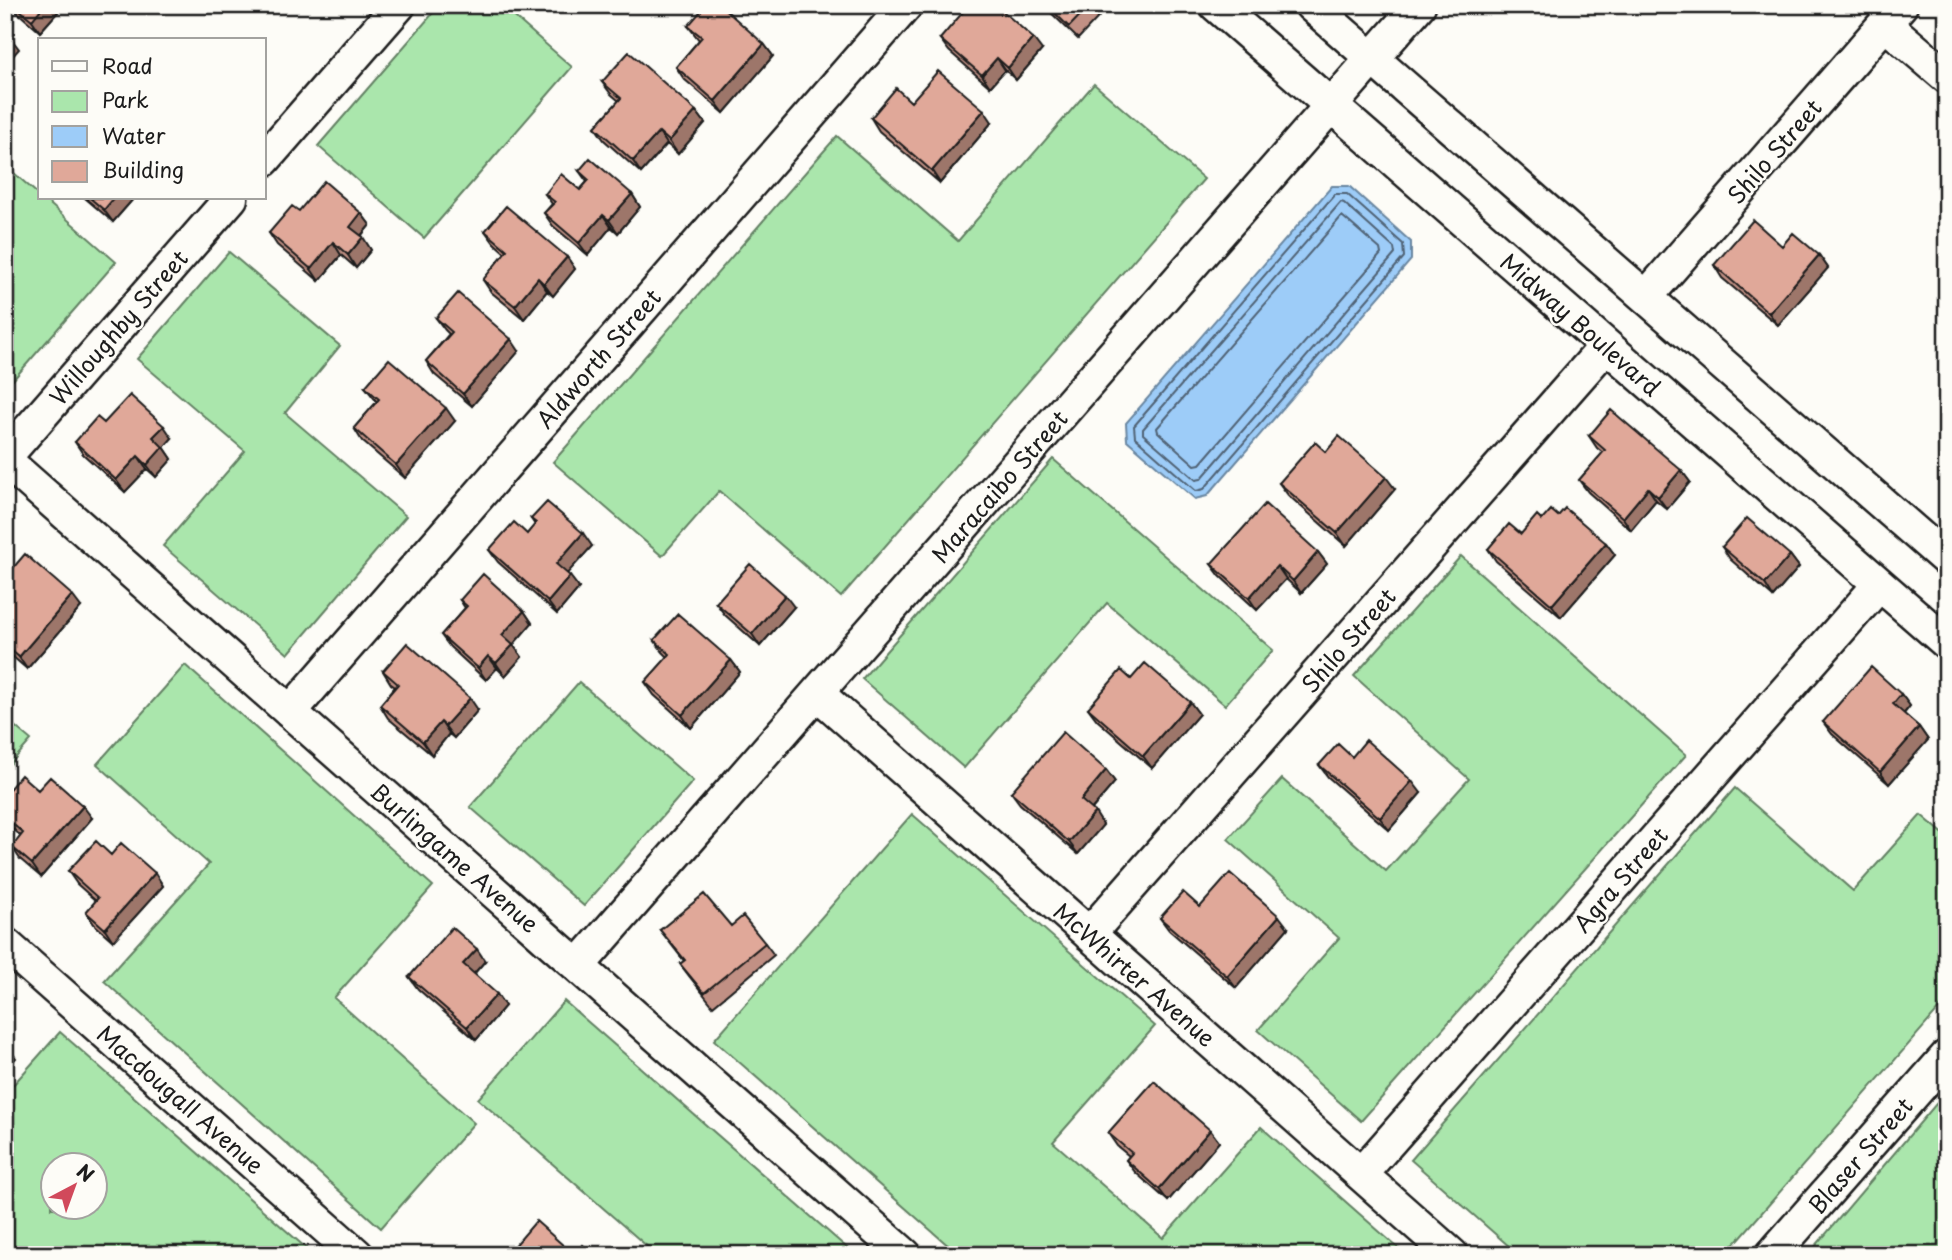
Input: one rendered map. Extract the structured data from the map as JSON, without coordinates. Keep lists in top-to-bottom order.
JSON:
{
  "streets": {
    "street": [
      "Shilo Street",
      "Midway Boulevard",
      "Willoughby Street",
      "Aldworth Street",
      "Maracaibo Street",
      "Burlingame Avenue",
      "Agra Street",
      "McWhirter Avenue",
      "Macdougall Avenue",
      "Blaser Street"
    ]
  },
  "crossings": [
    ["Shilo Street", "Midway Boulevard"],
    ["Shilo Street", "McWhirter Avenue"],
    ["Midway Boulevard", "Maracaibo Street"],
    ["Midway Boulevard", "Agra Street"],
    ["Willoughby Street", "Burlingame Avenue"],
    ["Aldworth Street", "Burlingame Avenue"],
    ["Maracaibo Street", "Burlingame Avenue"],
    ["Maracaibo Street", "McWhirter Avenue"],
    ["Agra Street", "McWhirter Avenue"]
  ],
  "legend": [
    "Road",
    "Park",
    "Water",
    "Building"
  ],
  "north": "top right"
}
